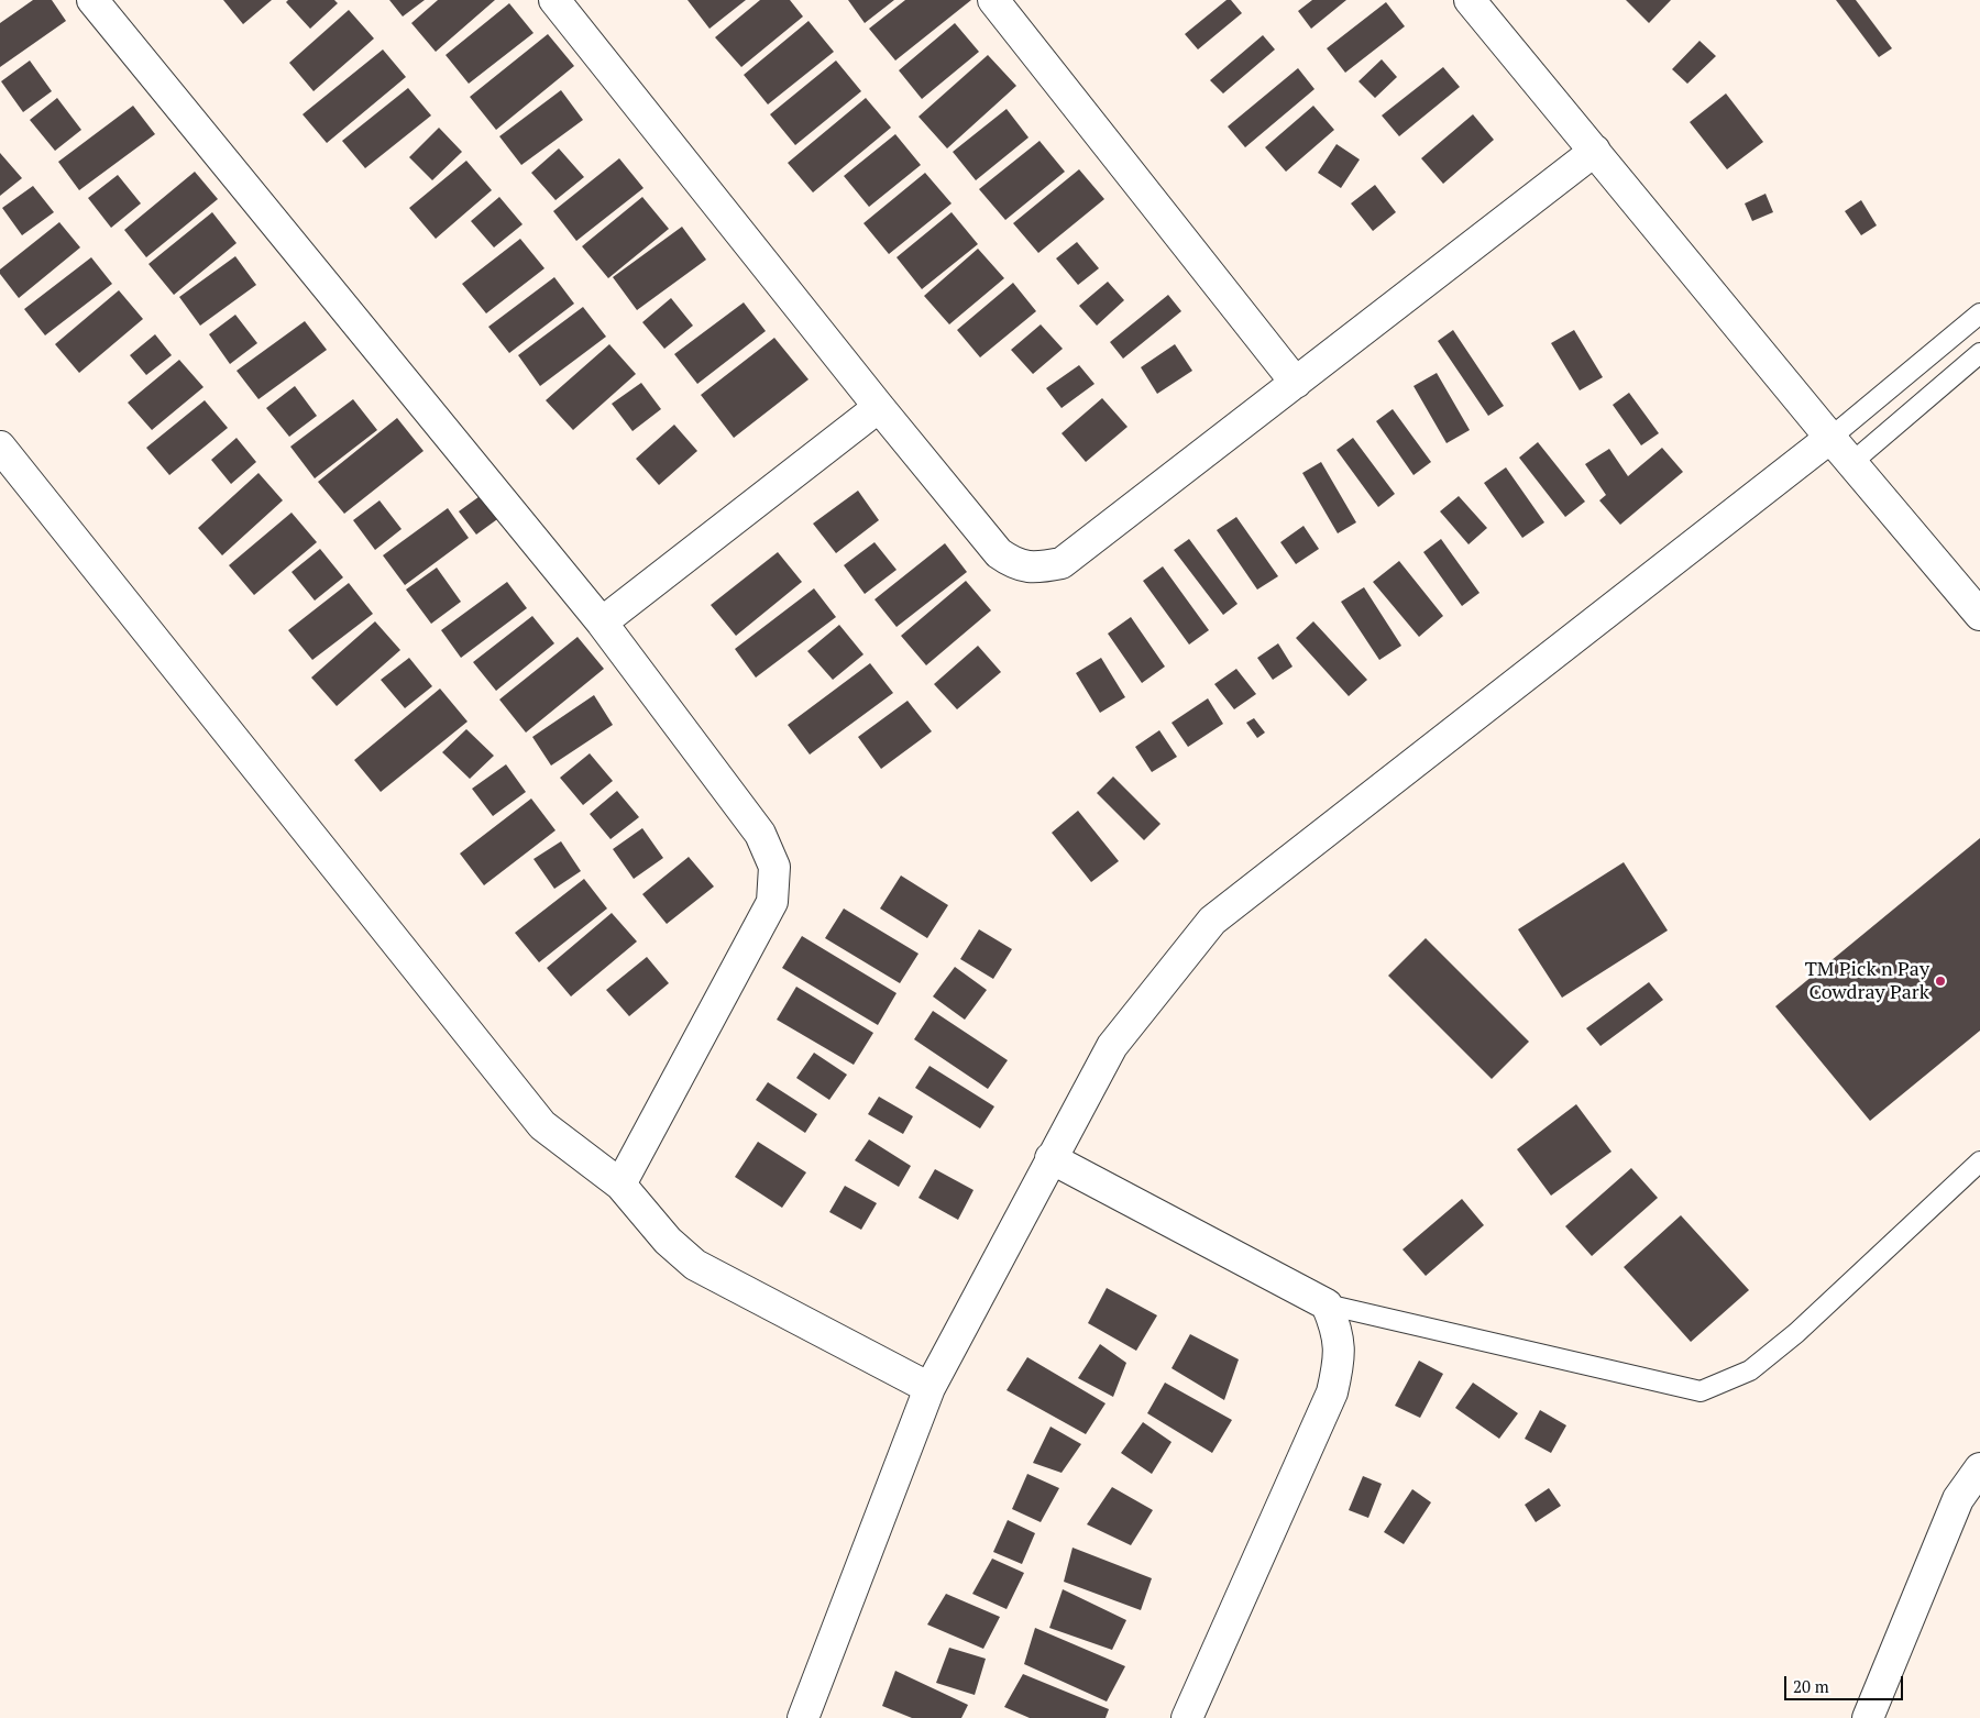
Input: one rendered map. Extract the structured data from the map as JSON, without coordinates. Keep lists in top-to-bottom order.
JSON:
{
  "places": ["TM Pick n Pay Cowdray Park"],
  "scale_bar": "20 m"
}
